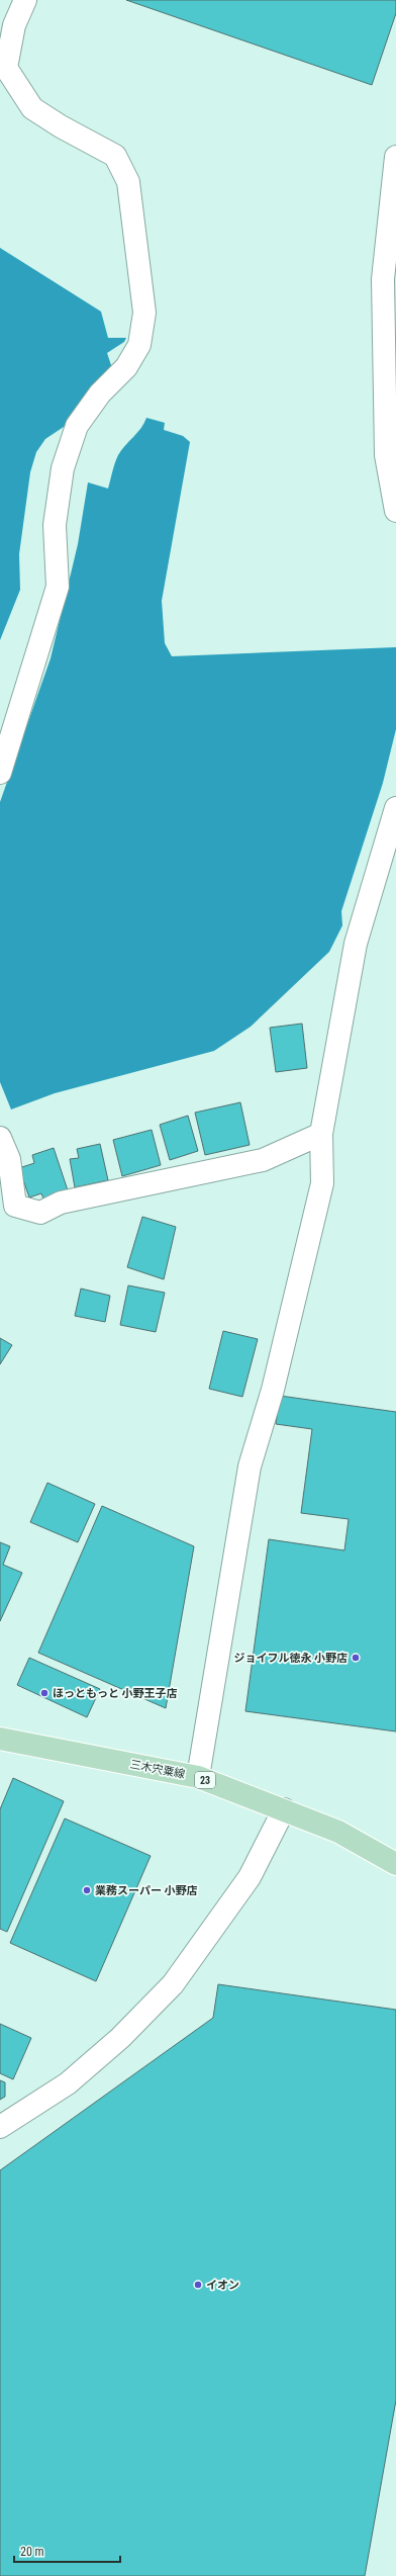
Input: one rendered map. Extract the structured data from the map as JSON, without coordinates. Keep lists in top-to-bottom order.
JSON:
{
  "streets": {
    "main road": ["三木宍粟線", "23"]
  },
  "places": [
    "ジョイフル徳永 小野店",
    "ほっともっと 小野王子店",
    "業務スーパー 小野店",
    "イオン"
  ],
  "scale_bar": "20 m"
}
